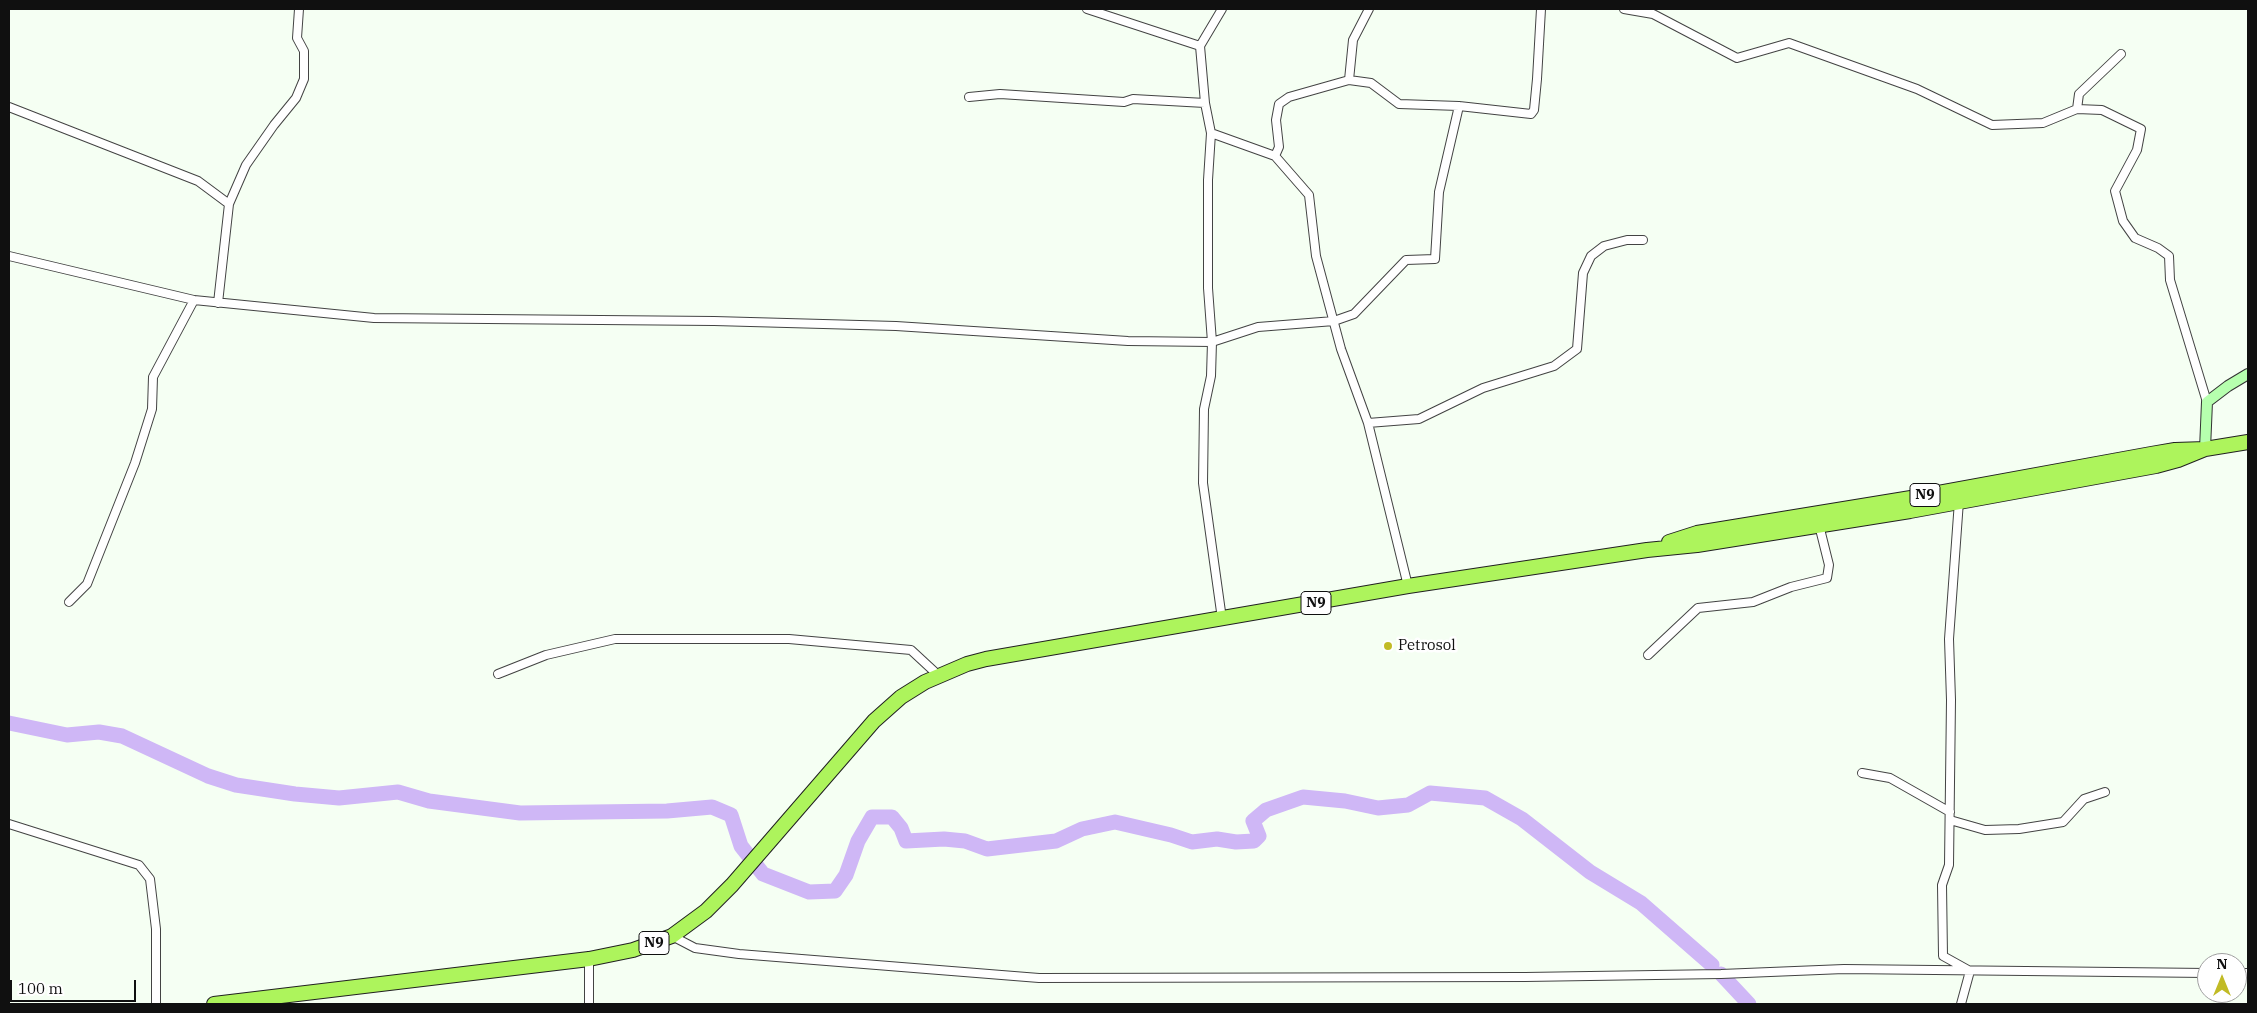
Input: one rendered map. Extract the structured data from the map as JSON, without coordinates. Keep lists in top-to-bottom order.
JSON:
{
  "streets": {
    "highway": ["N9"]
  },
  "places": ["Petrosol"],
  "scale_bar": "100 m",
  "north": "top"
}
